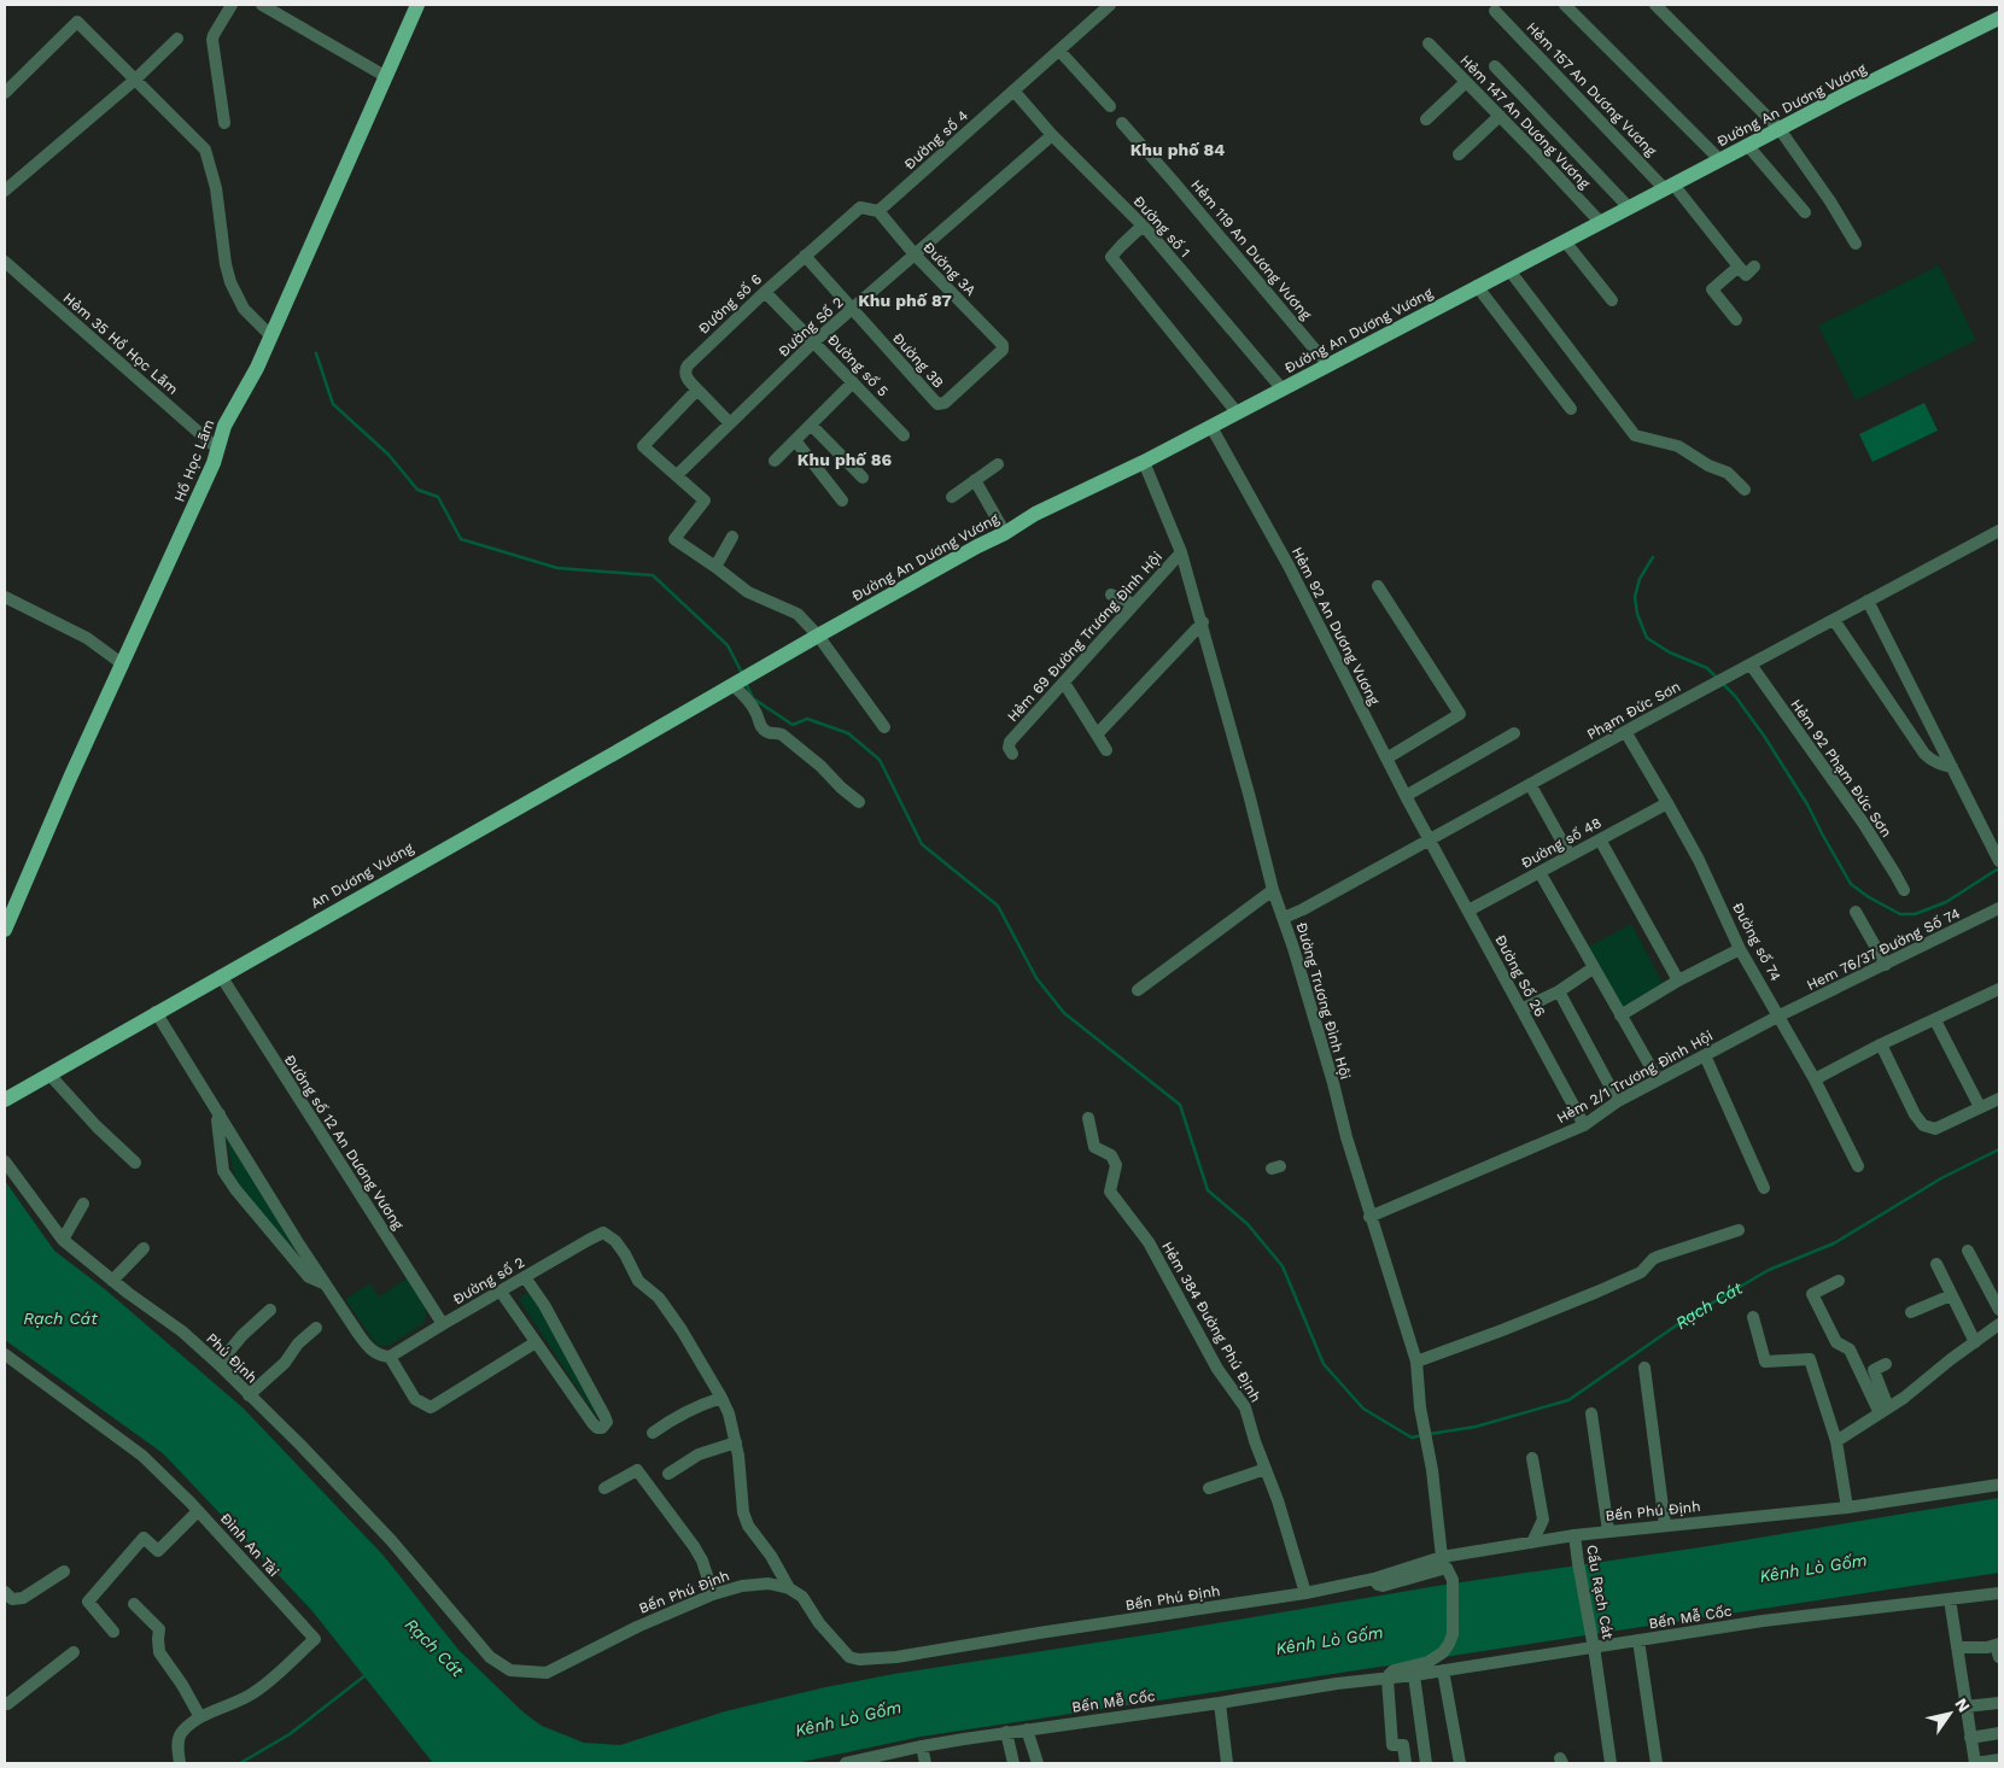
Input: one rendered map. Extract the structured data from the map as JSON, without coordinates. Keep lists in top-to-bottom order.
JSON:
{
  "streets": {
    "main road": ["Đường An Dương Vương", "Hồ Học Lãm", "An Dương Vương"],
    "street": [
      "Hẻm 157 An Dương Vương",
      "Hẻm 147 An Dương Vương",
      "Đường số 4",
      "Đường số 1",
      "Hẻm 119 An Dương Vương",
      "Đường 3A",
      "Đường số 6",
      "Đường Số 2",
      "Hẻm 35 Hồ Học Lãm",
      "Đường 3B",
      "Đường số 5",
      "Hẻm 92 An Dương Vương",
      "Hẻm 69 Đường Trương Đình Hội",
      "Phạm Đức Sơn",
      "Hẻm 92 Phạm Đức Sơn",
      "Đường số 48",
      "Đường số 74",
      "Hem 76/37 Đường Số 74",
      "Đường Số 26",
      "Đường Trương Đình Hội",
      "Hẻm 2/1 Trương Đình Hội",
      "Đường số 12 An Dương Vương",
      "Đường số 2",
      "Hẻm 384 Đường Phú Định",
      "Phú Định",
      "Bến Phú Định",
      "Đình An Tài",
      "Cầu Rạch Cát",
      "Bến Mễ Cốc"
    ]
  },
  "crossings": [
    ["Hẻm 157 An Dương Vương", "Đường An Dương Vương"],
    ["Đường An Dương Vương", "Hẻm 147 An Dương Vương"],
    ["Đường An Dương Vương", "Đường số 1"],
    ["Đường An Dương Vương", "Hẻm 119 An Dương Vương"],
    ["Đường An Dương Vương", "Hẻm 92 An Dương Vương"],
    ["Đường An Dương Vương", "An Dương Vương"],
    ["Đường An Dương Vương", "Đường Trương Đình Hội"],
    ["Đường số 4", "Đường số 1"],
    ["Đường số 4", "Đường 3A"],
    ["Đường số 4", "Đường số 6"],
    ["Đường số 1", "Đường Số 2"],
    ["Đường 3A", "Đường số 6"],
    ["Đường 3A", "Đường Số 2"],
    ["Đường 3A", "Đường 3B"],
    ["Đường số 6", "Đường 3B"],
    ["Đường số 6", "Đường số 5"],
    ["Đường Số 2", "Đường 3B"],
    ["Đường Số 2", "Đường số 5"],
    ["Hẻm 35 Hồ Học Lãm", "Hồ Học Lãm"],
    ["Hẻm 92 An Dương Vương", "Phạm Đức Sơn"],
    ["Hẻm 92 An Dương Vương", "Đường Số 26"],
    ["Hẻm 69 Đường Trương Đình Hội", "Đường Trương Đình Hội"],
    ["Phạm Đức Sơn", "Hẻm 92 Phạm Đức Sơn"],
    ["Phạm Đức Sơn", "Đường số 48"],
    ["Phạm Đức Sơn", "Đường số 74"],
    ["Phạm Đức Sơn", "Đường Số 26"],
    ["Phạm Đức Sơn", "Đường Trương Đình Hội"],
    ["Đường số 48", "Đường số 74"],
    ["Đường số 48", "Đường Số 26"],
    ["An Dương Vương", "Đường số 12 An Dương Vương"],
    ["Đường số 74", "Hem 76/37 Đường Số 74"],
    ["Đường số 74", "Hẻm 2/1 Trương Đình Hội"],
    ["Hem 76/37 Đường Số 74", "Hẻm 2/1 Trương Đình Hội"],
    ["Đường Số 26", "Hẻm 2/1 Trương Đình Hội"],
    ["Đường Trương Đình Hội", "Hẻm 2/1 Trương Đình Hội"],
    ["Đường Trương Đình Hội", "Bến Phú Định"],
    ["Đường số 12 An Dương Vương", "Đường số 2"],
    ["Hẻm 384 Đường Phú Định", "Bến Phú Định"],
    ["Phú Định", "Bến Phú Định"],
    ["Bến Phú Định", "Cầu Rạch Cát"]
  ],
  "districts": ["Khu phố 84", "Khu phố 87", "Khu phố 86"],
  "water": ["Rạch Cát", "Kênh Lò Gốm"],
  "north": "top right"
}
